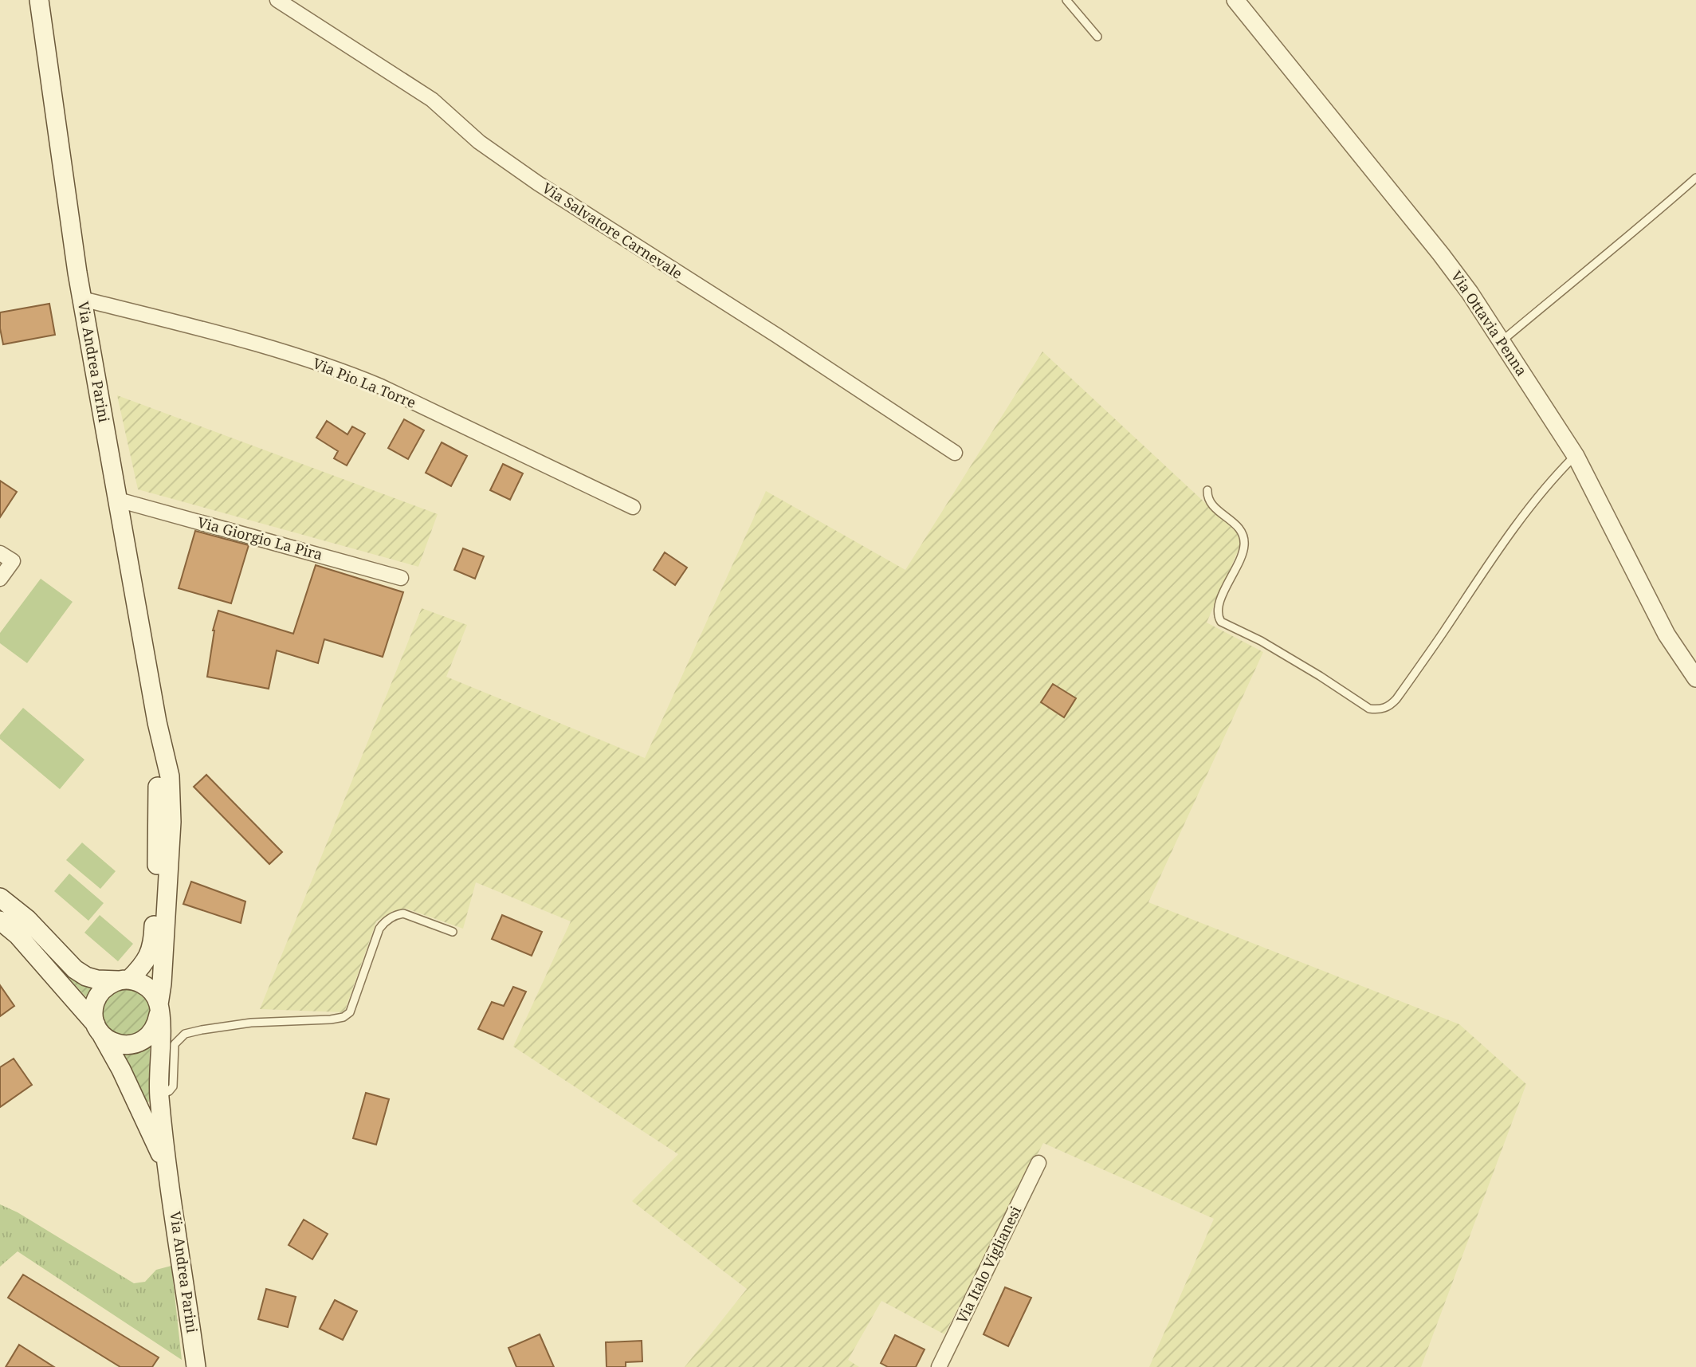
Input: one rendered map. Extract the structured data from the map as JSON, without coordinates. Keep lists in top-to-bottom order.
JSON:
{
  "streets": {
    "main road": ["Via Andrea Parini"],
    "street": [
      "Via Salvatore Carnevale",
      "Via Ottavia Penna",
      "Via Pio La Torre",
      "Via Giorgio La Pira",
      "Via Italo Viglianesi"
    ]
  },
  "crossings": [
    ["Via Andrea Parini", "Via Pio La Torre"],
    ["Via Andrea Parini", "Via Giorgio La Pira"]
  ]
}
